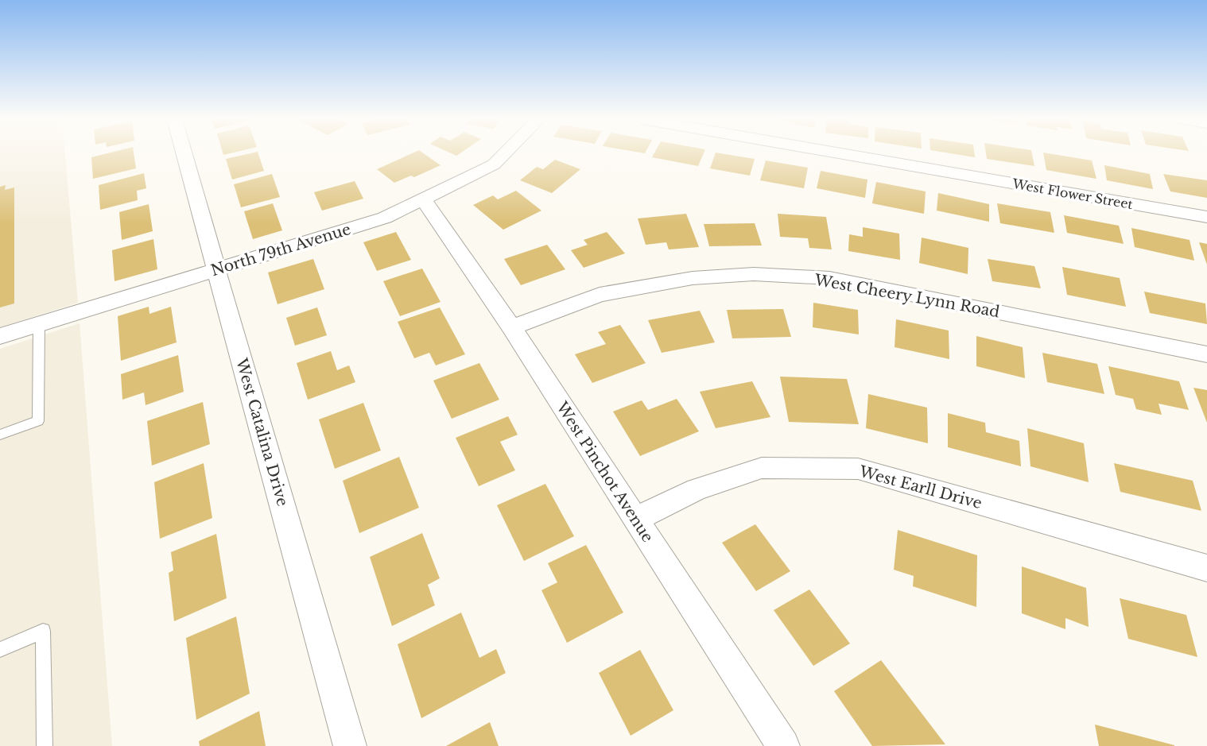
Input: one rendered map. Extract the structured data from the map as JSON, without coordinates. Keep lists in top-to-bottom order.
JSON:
{
  "streets": {
    "street": [
      "West Flower Street",
      "North 79th Avenue",
      "West Cheery Lynn Road",
      "West Catalina Drive",
      "West Pinchot Avenue",
      "West Earll Drive"
    ]
  },
  "crossings": [
    ["North 79th Avenue", "West Catalina Drive"],
    ["North 79th Avenue", "West Pinchot Avenue"],
    ["West Cheery Lynn Road", "West Pinchot Avenue"],
    ["West Pinchot Avenue", "West Earll Drive"]
  ]
}
